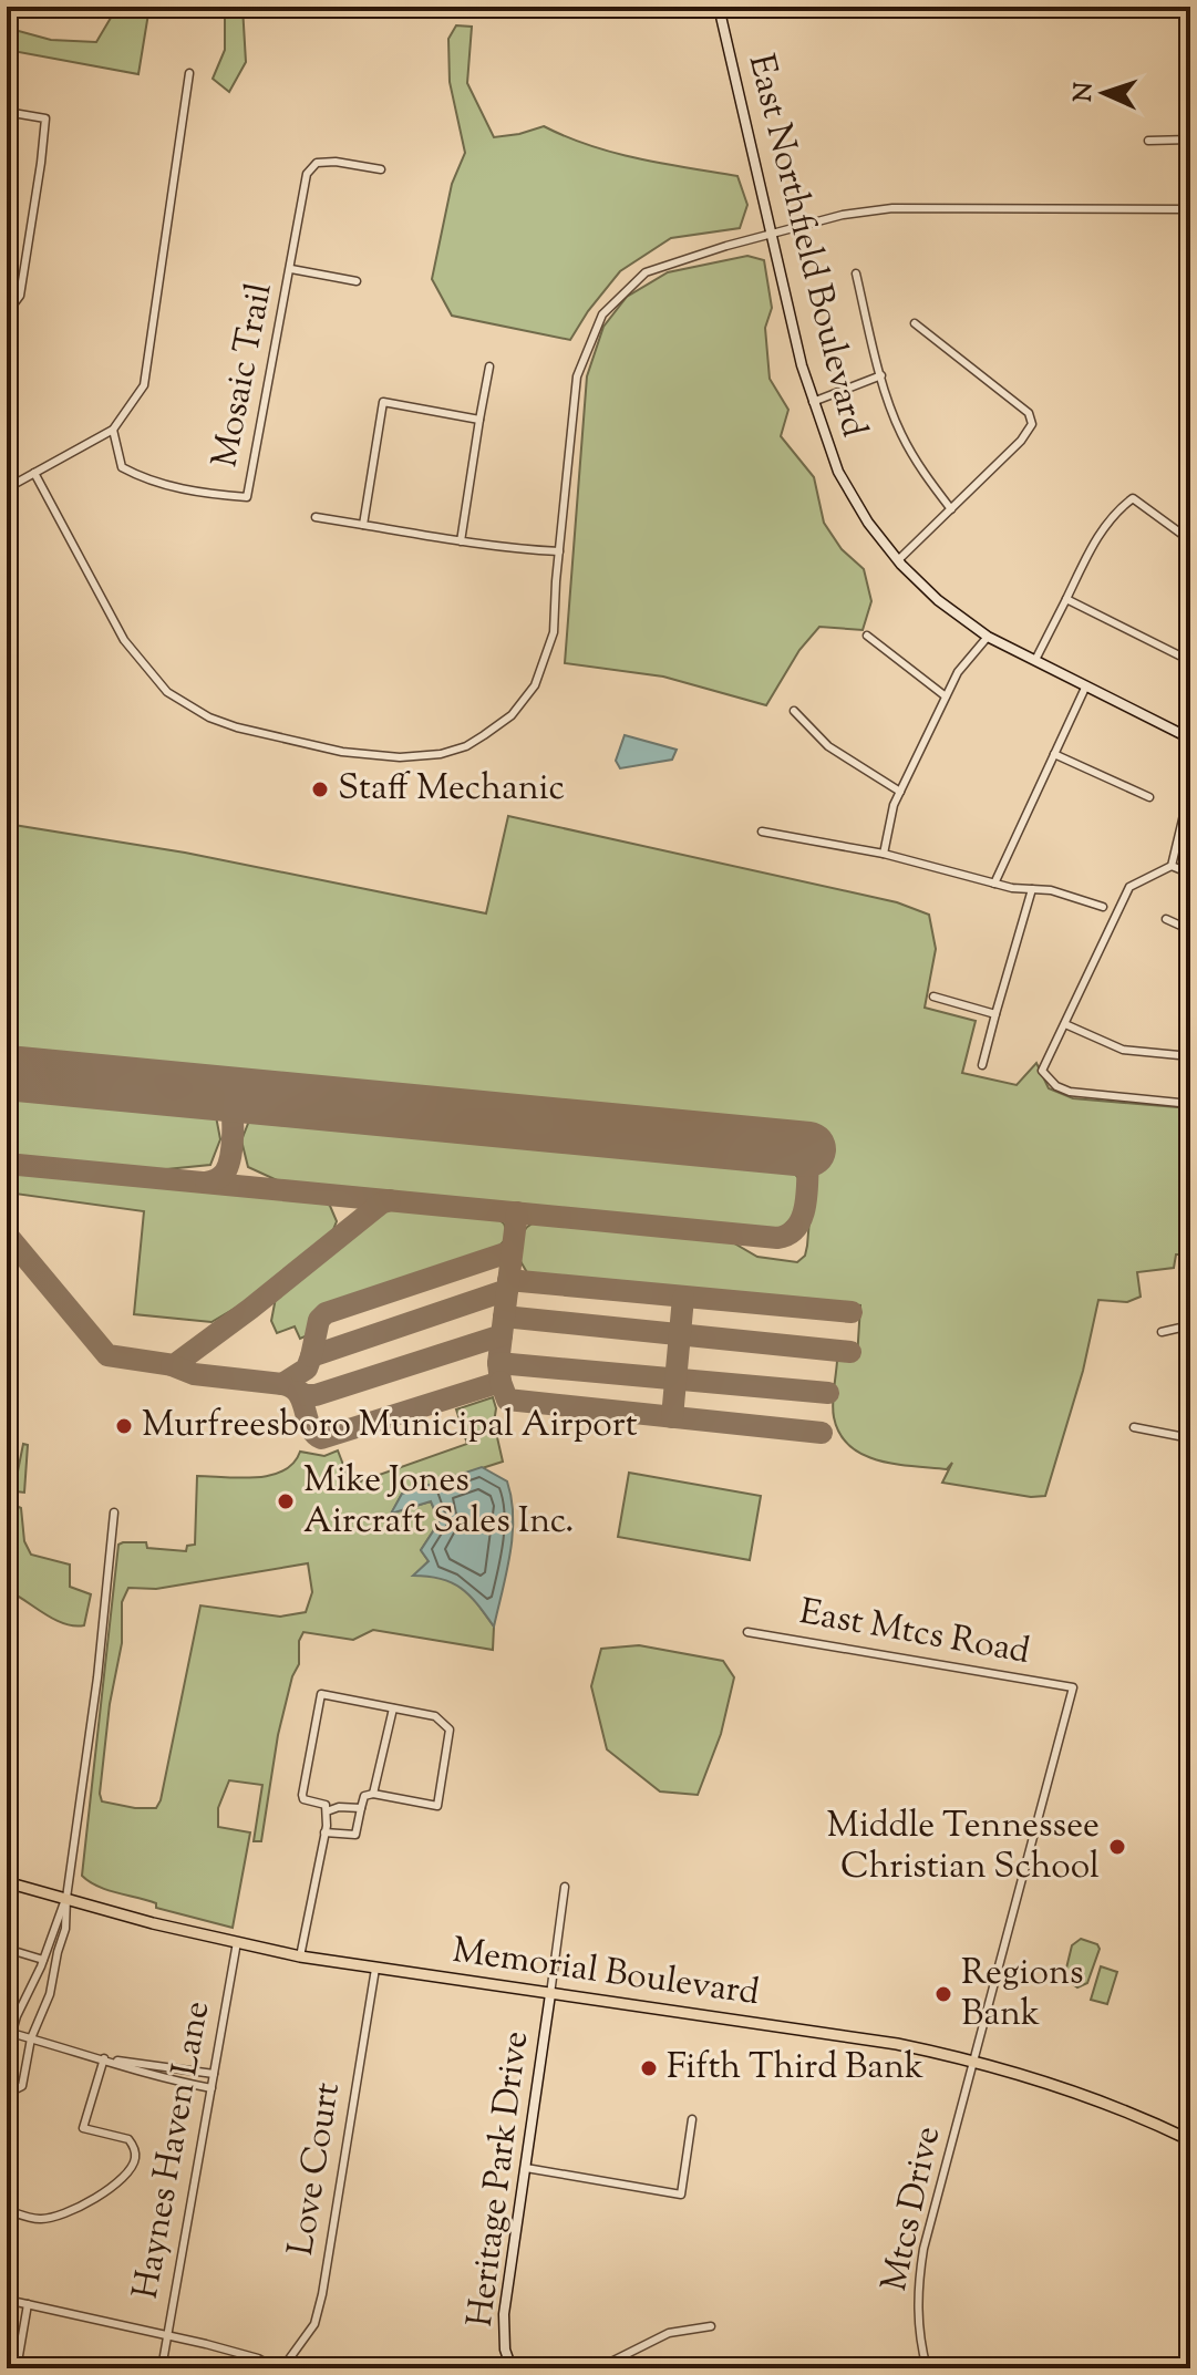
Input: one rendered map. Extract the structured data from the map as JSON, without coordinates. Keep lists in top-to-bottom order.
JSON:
{
  "streets": {
    "main road": ["East Northfield Boulevard", "Memorial Boulevard", "Heritage Park Drive"],
    "street": [
      "Mosaic Trail",
      "East Mtcs Road",
      "Haynes Haven Lane",
      "Love Court",
      "Mtcs Drive"
    ]
  },
  "crossings": [
    ["East Mtcs Road", "Mtcs Drive"],
    ["Memorial Boulevard", "Haynes Haven Lane"],
    ["Memorial Boulevard", "Love Court"],
    ["Memorial Boulevard", "Heritage Park Drive"],
    ["Memorial Boulevard", "Mtcs Drive"]
  ],
  "places": [
    "Staff Mechanic",
    "Murfreesboro Municipal Airport",
    "Mike Jones Aircraft Sales Inc.",
    "Middle Tennessee Christian School",
    "Regions Bank",
    "Fifth Third Bank"
  ],
  "north": "left"
}
